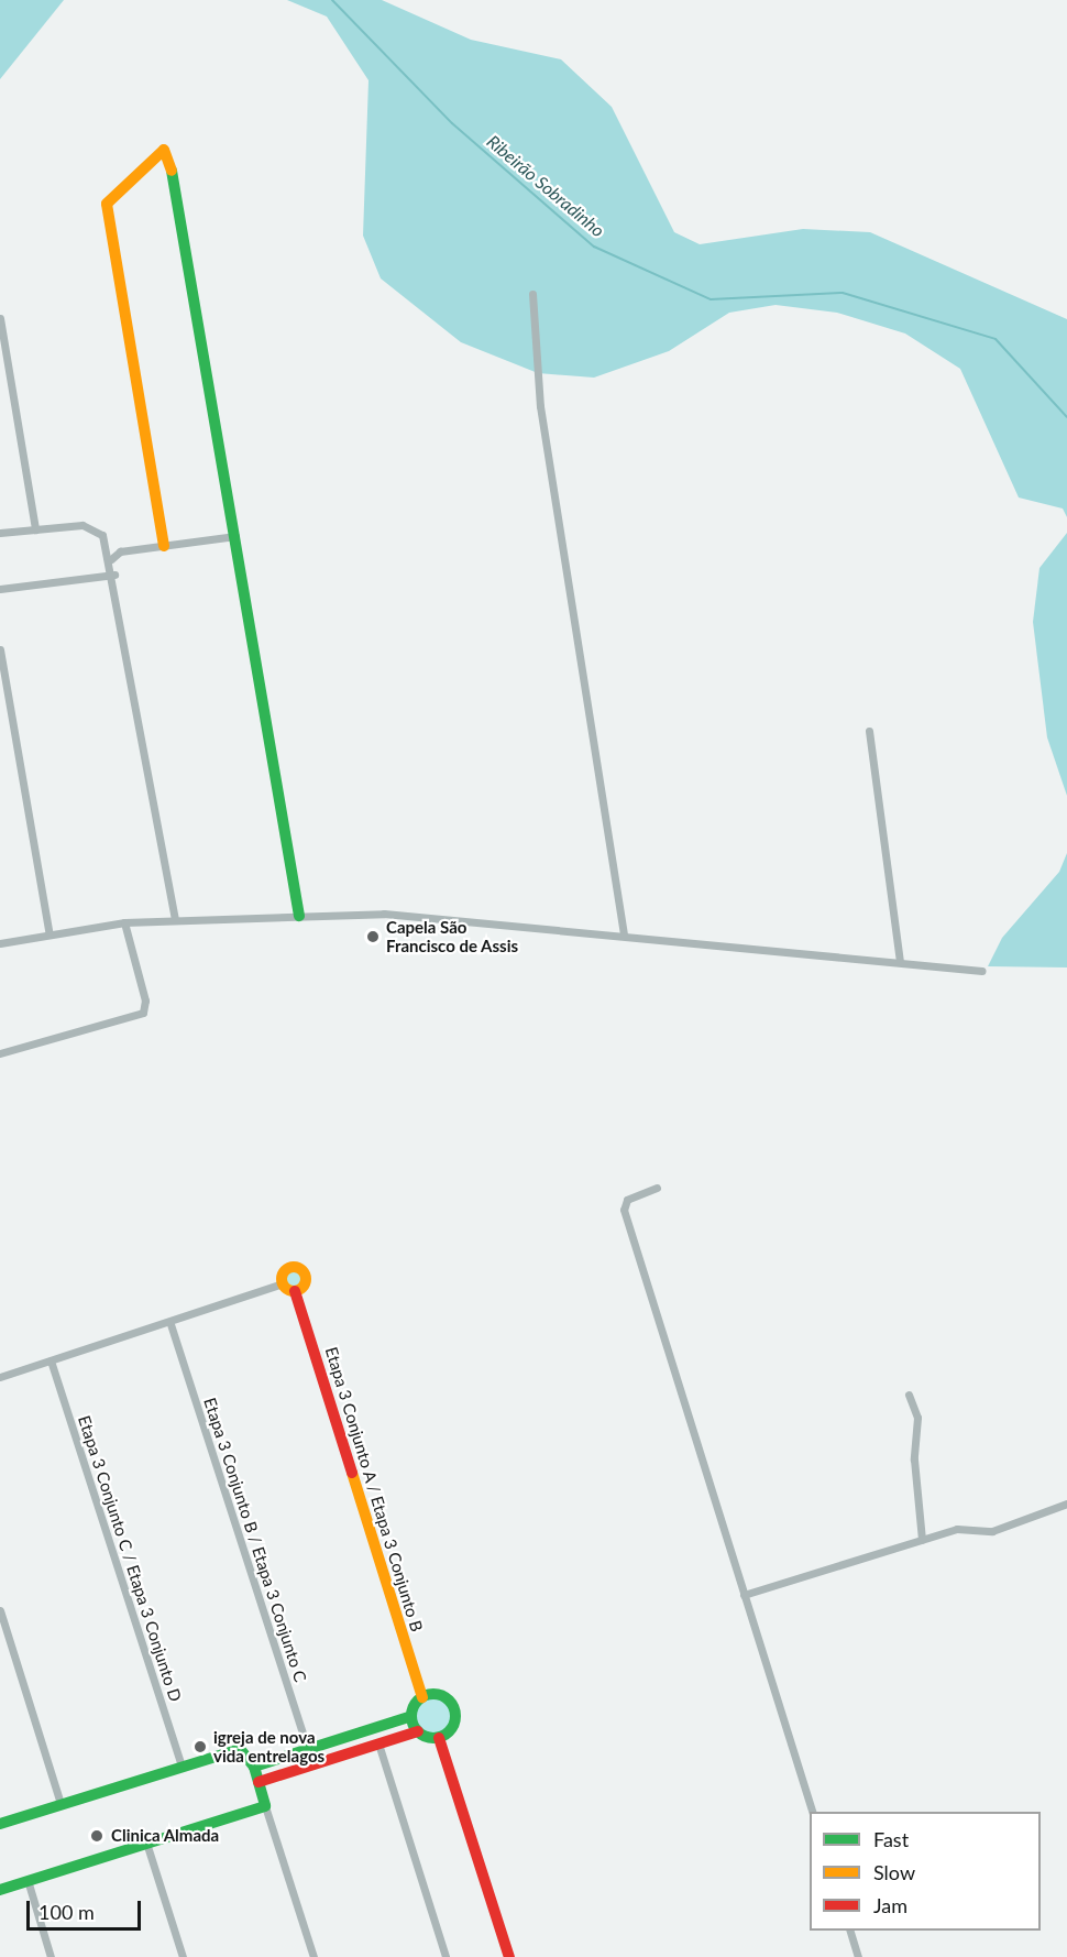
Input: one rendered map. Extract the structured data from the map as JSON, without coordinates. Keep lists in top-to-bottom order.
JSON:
{
  "streets": {
    "street": ["Etapa 3 Conjunto A / Etapa 3 Conjunto B", "Etapa 3 Conjunto B / Etapa 3 Conjunto C", "Etapa 3 Conjunto C / Etapa 3 Conjunto D"]
  },
  "water": ["Ribeirão Sobradinho"],
  "places": ["Capela São Francisco de Assis", "igreja de nova vida entrelagos", "Clinica Almada"],
  "legend": ["Fast", "Slow", "Jam"],
  "scale_bar": "100 m"
}
